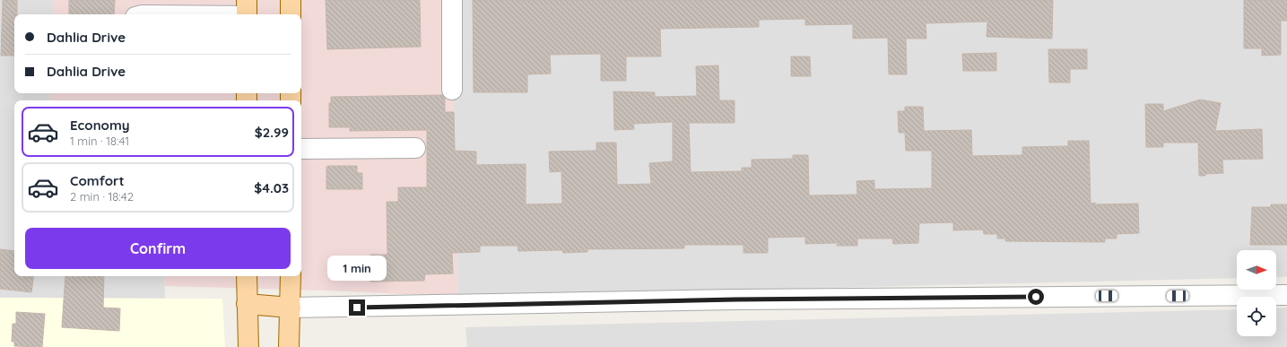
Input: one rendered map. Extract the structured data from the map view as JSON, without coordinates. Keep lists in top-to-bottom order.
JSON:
{
  "north": "right",
  "page": {
    "banner": ["Dahlia Drive", "Dahlia Drive"],
    "list": [
      {
        "name": "Economy",
        "note": "1 min · 18:41",
        "value": "$2.99"
      },
      {
        "name": "Comfort",
        "note": "2 min · 18:42",
        "value": "$4.03"
      }
    ],
    "buttons": "Confirm",
    "bubble": "1 min"
  }
}
